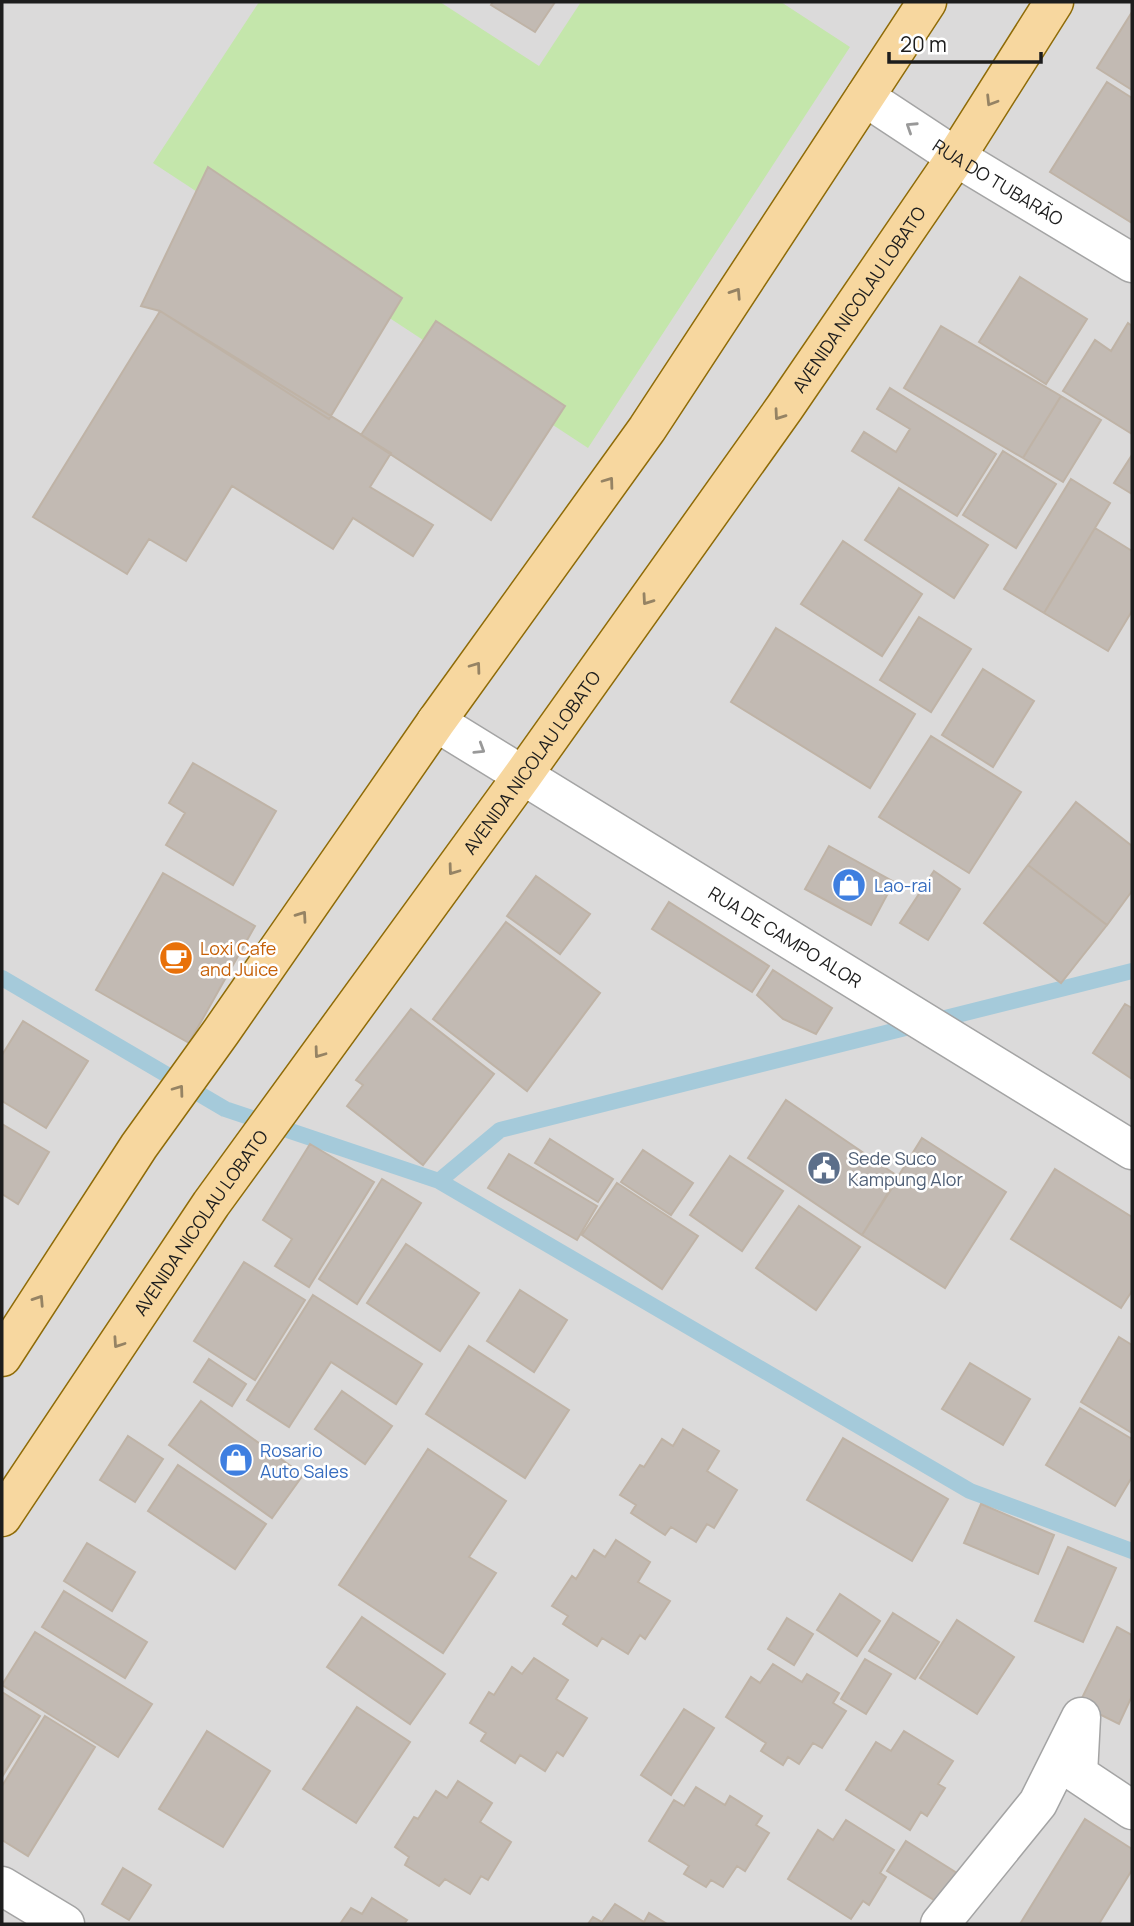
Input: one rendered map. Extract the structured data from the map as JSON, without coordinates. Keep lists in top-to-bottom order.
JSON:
{
  "streets": {
    "main road": ["AVENIDA NICOLAU LOBATO"],
    "street": ["RUA DO TUBARÃO", "RUA DE CAMPO ALOR"]
  },
  "crossings": [
    ["RUA DO TUBARÃO", "AVENIDA NICOLAU LOBATO"],
    ["AVENIDA NICOLAU LOBATO", "RUA DE CAMPO ALOR"]
  ],
  "places": {
    "shop": ["Lao-rai", "Rosario Auto Sales"],
    "cafe": ["Loxi Cafe and Juice"],
    "public building": ["Sede Suco Kampung Alor"]
  },
  "scale_bar": "20 m"
}
